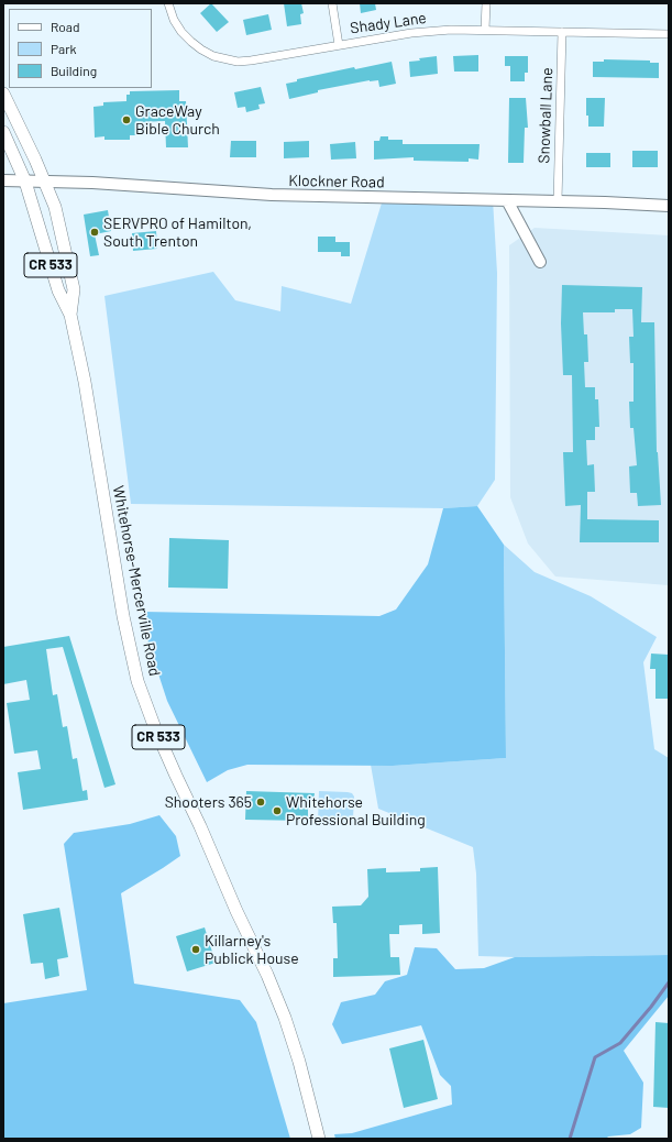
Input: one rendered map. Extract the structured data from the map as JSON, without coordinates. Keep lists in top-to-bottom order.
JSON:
{
  "streets": {
    "main road": ["Klockner Road", "CR 533", "Whitehorse-Mercerville Road"],
    "street": ["Shady Lane", "Snowball Lane"]
  },
  "crossings": [
    ["Shady Lane", "Snowball Lane"],
    ["Snowball Lane", "Klockner Road"],
    ["Klockner Road", "Whitehorse-Mercerville Road"]
  ],
  "places": [
    "GraceWay Bible Church",
    "SERVPRO of Hamilton, South Trenton",
    "Shooters 365",
    "Whitehorse Professional Building",
    "Killarney's Publick House"
  ],
  "legend": ["Road", "Park", "Building"]
}
